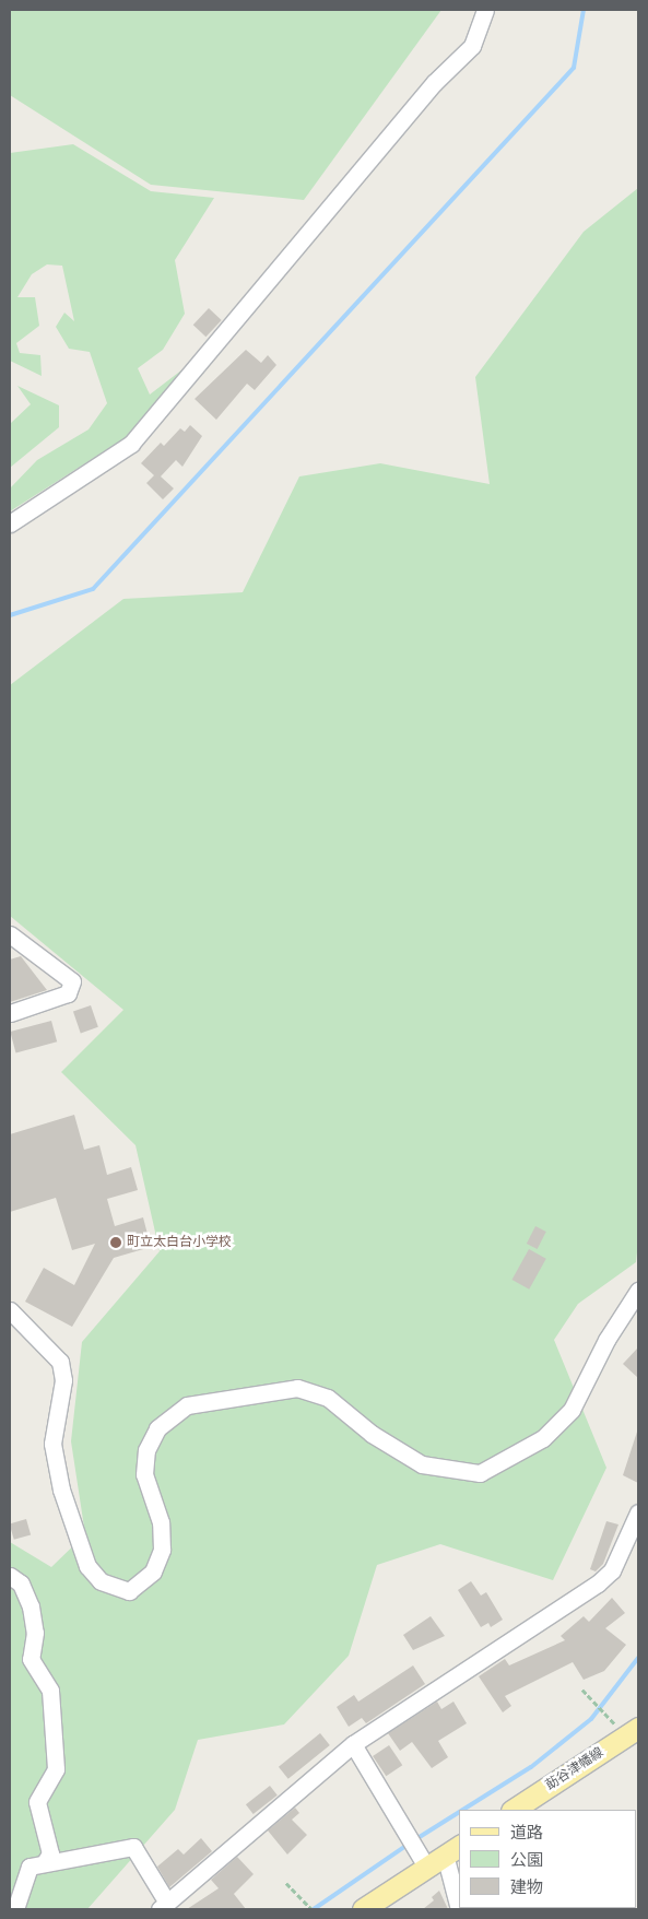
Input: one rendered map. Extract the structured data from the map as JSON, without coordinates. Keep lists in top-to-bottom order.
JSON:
{
  "streets": {
    "main road": ["莇谷津幡線"]
  },
  "places": ["町立太白台小学校"],
  "legend": ["道路", "公園", "建物"]
}
